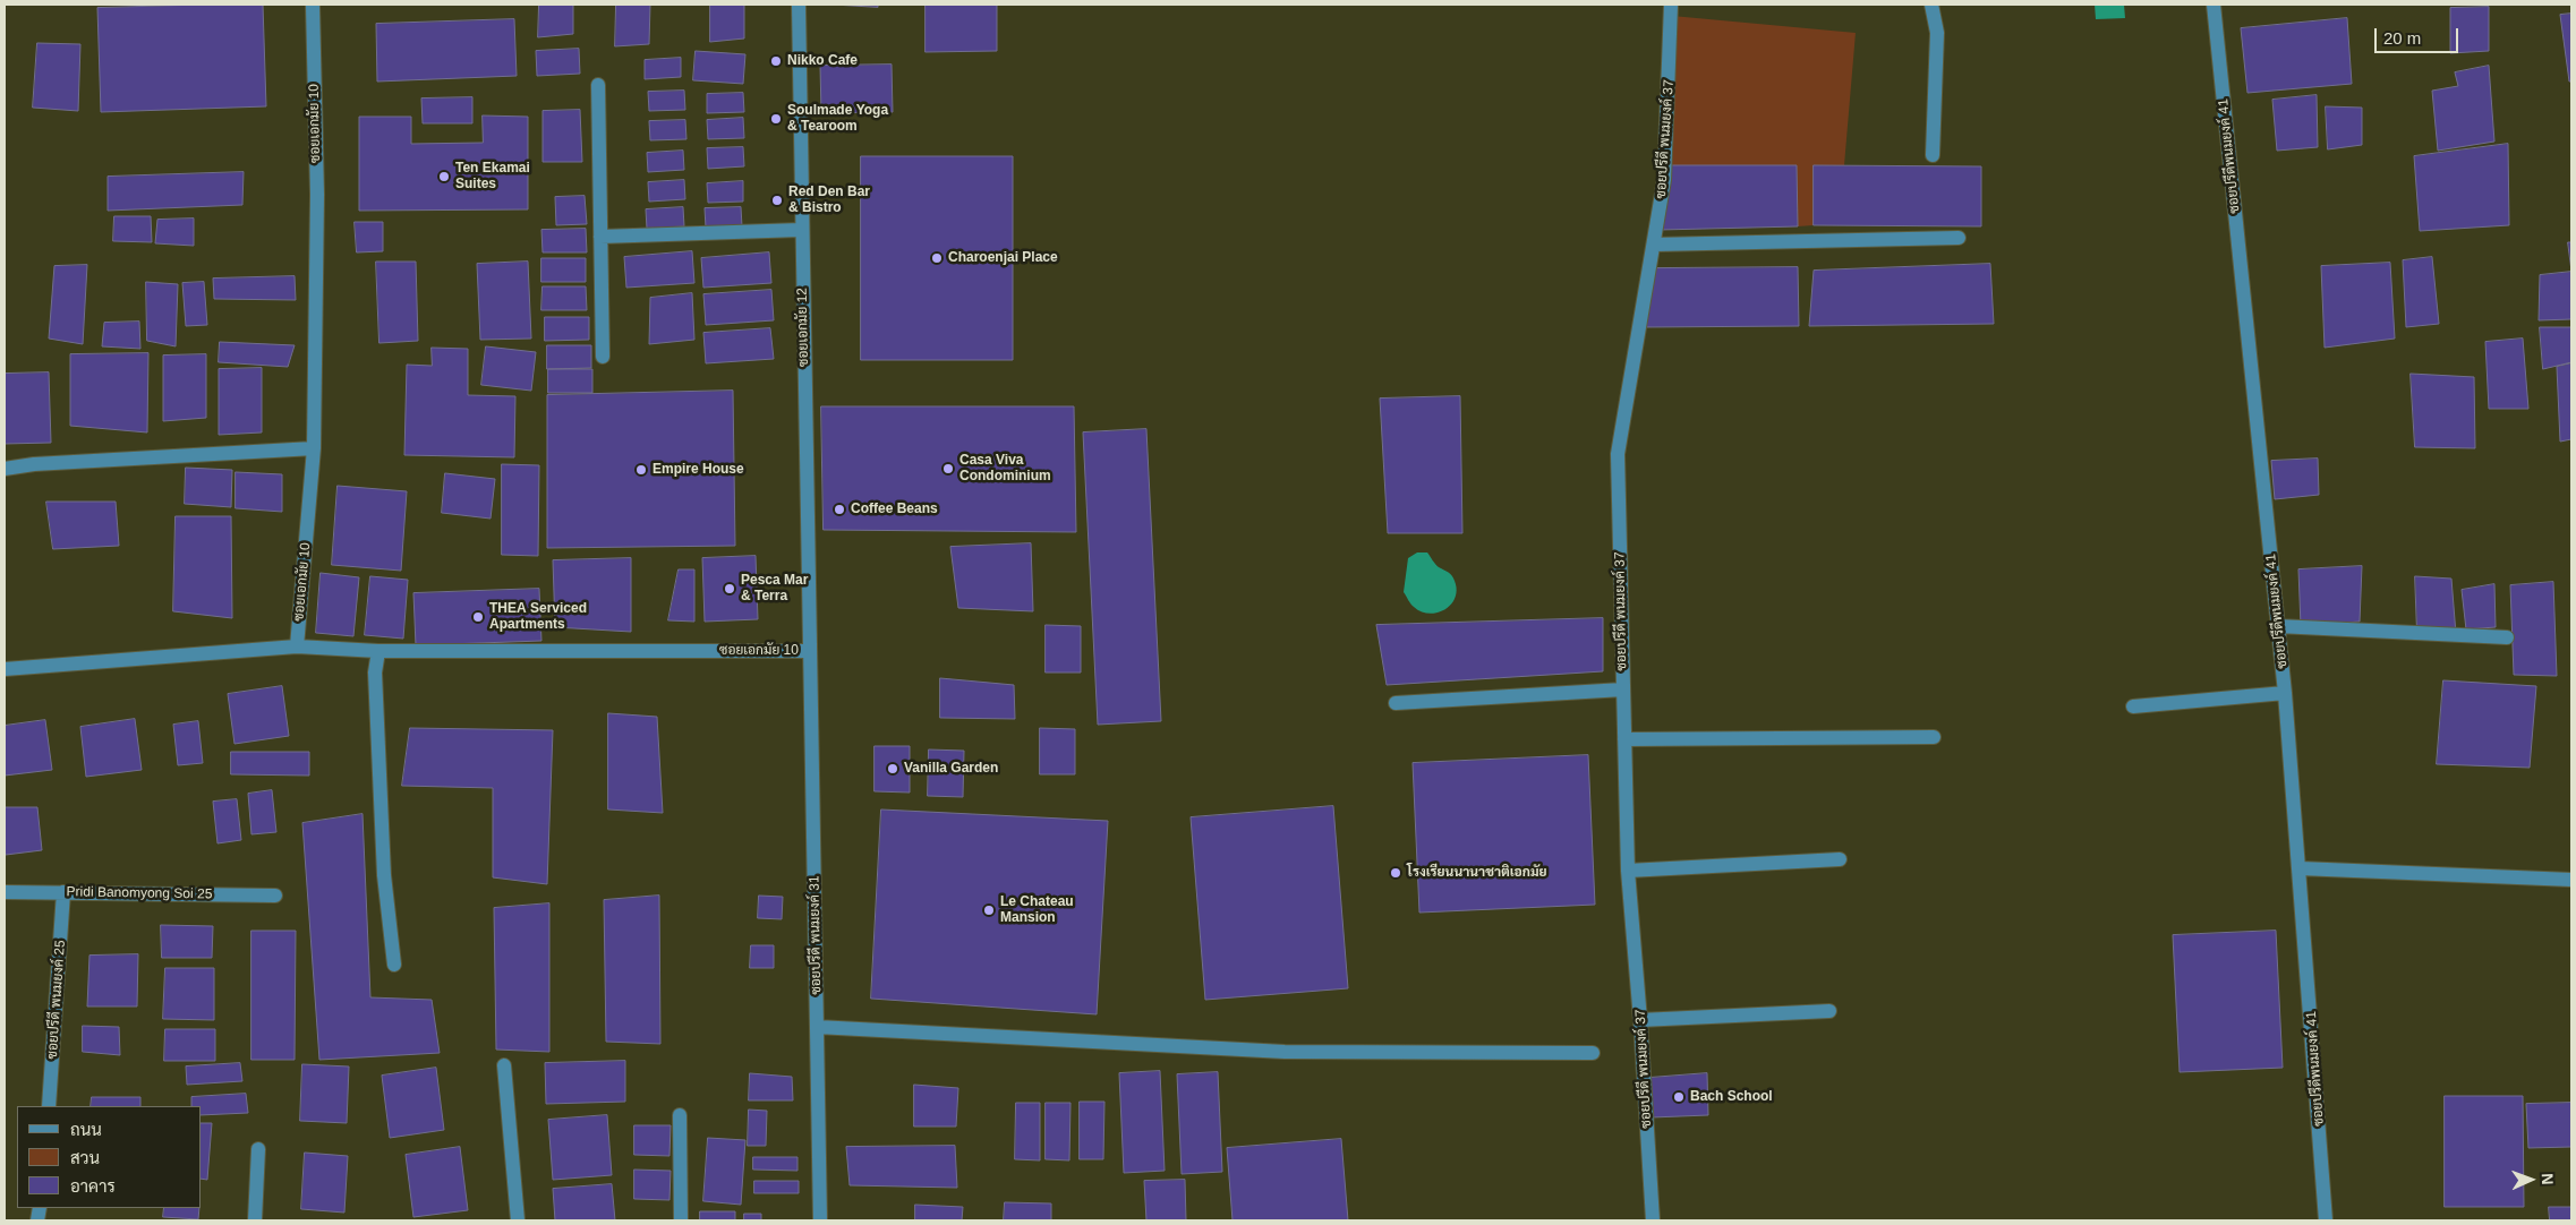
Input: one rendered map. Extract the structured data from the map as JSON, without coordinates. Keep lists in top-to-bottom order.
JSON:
{
  "streets": {
    "street": [
      "ซอยเอกมัย 10",
      "ซอยปรีดี พนมยงค์ 37",
      "ซอยปรีดีพนมยงค์ 41",
      "ซอยเอกมัย 12",
      "Pridi Banomyong Soi 25",
      "ซอยปรีดี พนมยงค์ 31",
      "ซอยปรีดี พนมยงค์ 25"
    ]
  },
  "crossings": [
    ["ซอยเอกมัย 10", "ซอยเอกมัย 12"],
    ["ซอยเอกมัย 10", "ซอยปรีดี พนมยงค์ 31"],
    ["ซอยเอกมัย 12", "ซอยปรีดี พนมยงค์ 31"],
    ["Pridi Banomyong Soi 25", "ซอยปรีดี พนมยงค์ 25"]
  ],
  "places": [
    "Nikko Cafe",
    "Soulmade Yoga & Tearoom",
    "Ten Ekamai Suites",
    "Red Den Bar & Bistro",
    "Charoenjai Place",
    "Casa Viva Condominium",
    "Empire House",
    "Coffee Beans",
    "Pesca Mar & Terra",
    "THEA Serviced Apartments",
    "Vanilla Garden",
    "โรงเรียนนานาชาติเอกมัย",
    "Le Chateau Mansion",
    "Bach School"
  ],
  "legend": ["ถนน", "สวน", "อาคาร"],
  "scale_bar": "20 m",
  "north": "right"
}
